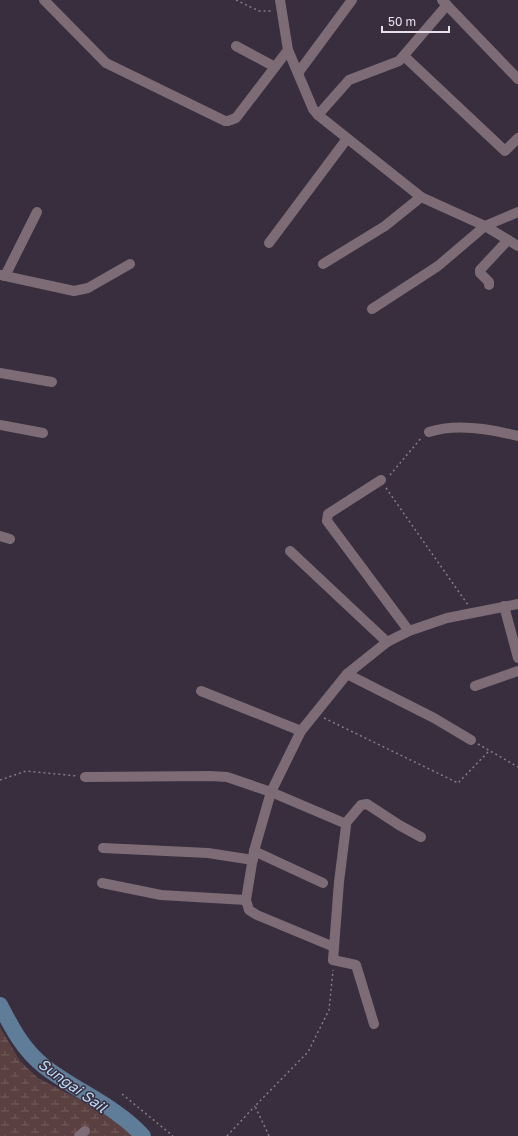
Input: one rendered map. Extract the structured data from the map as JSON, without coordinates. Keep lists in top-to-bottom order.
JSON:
{
  "water": ["Sungai Sail"],
  "scale_bar": "50 m"
}
